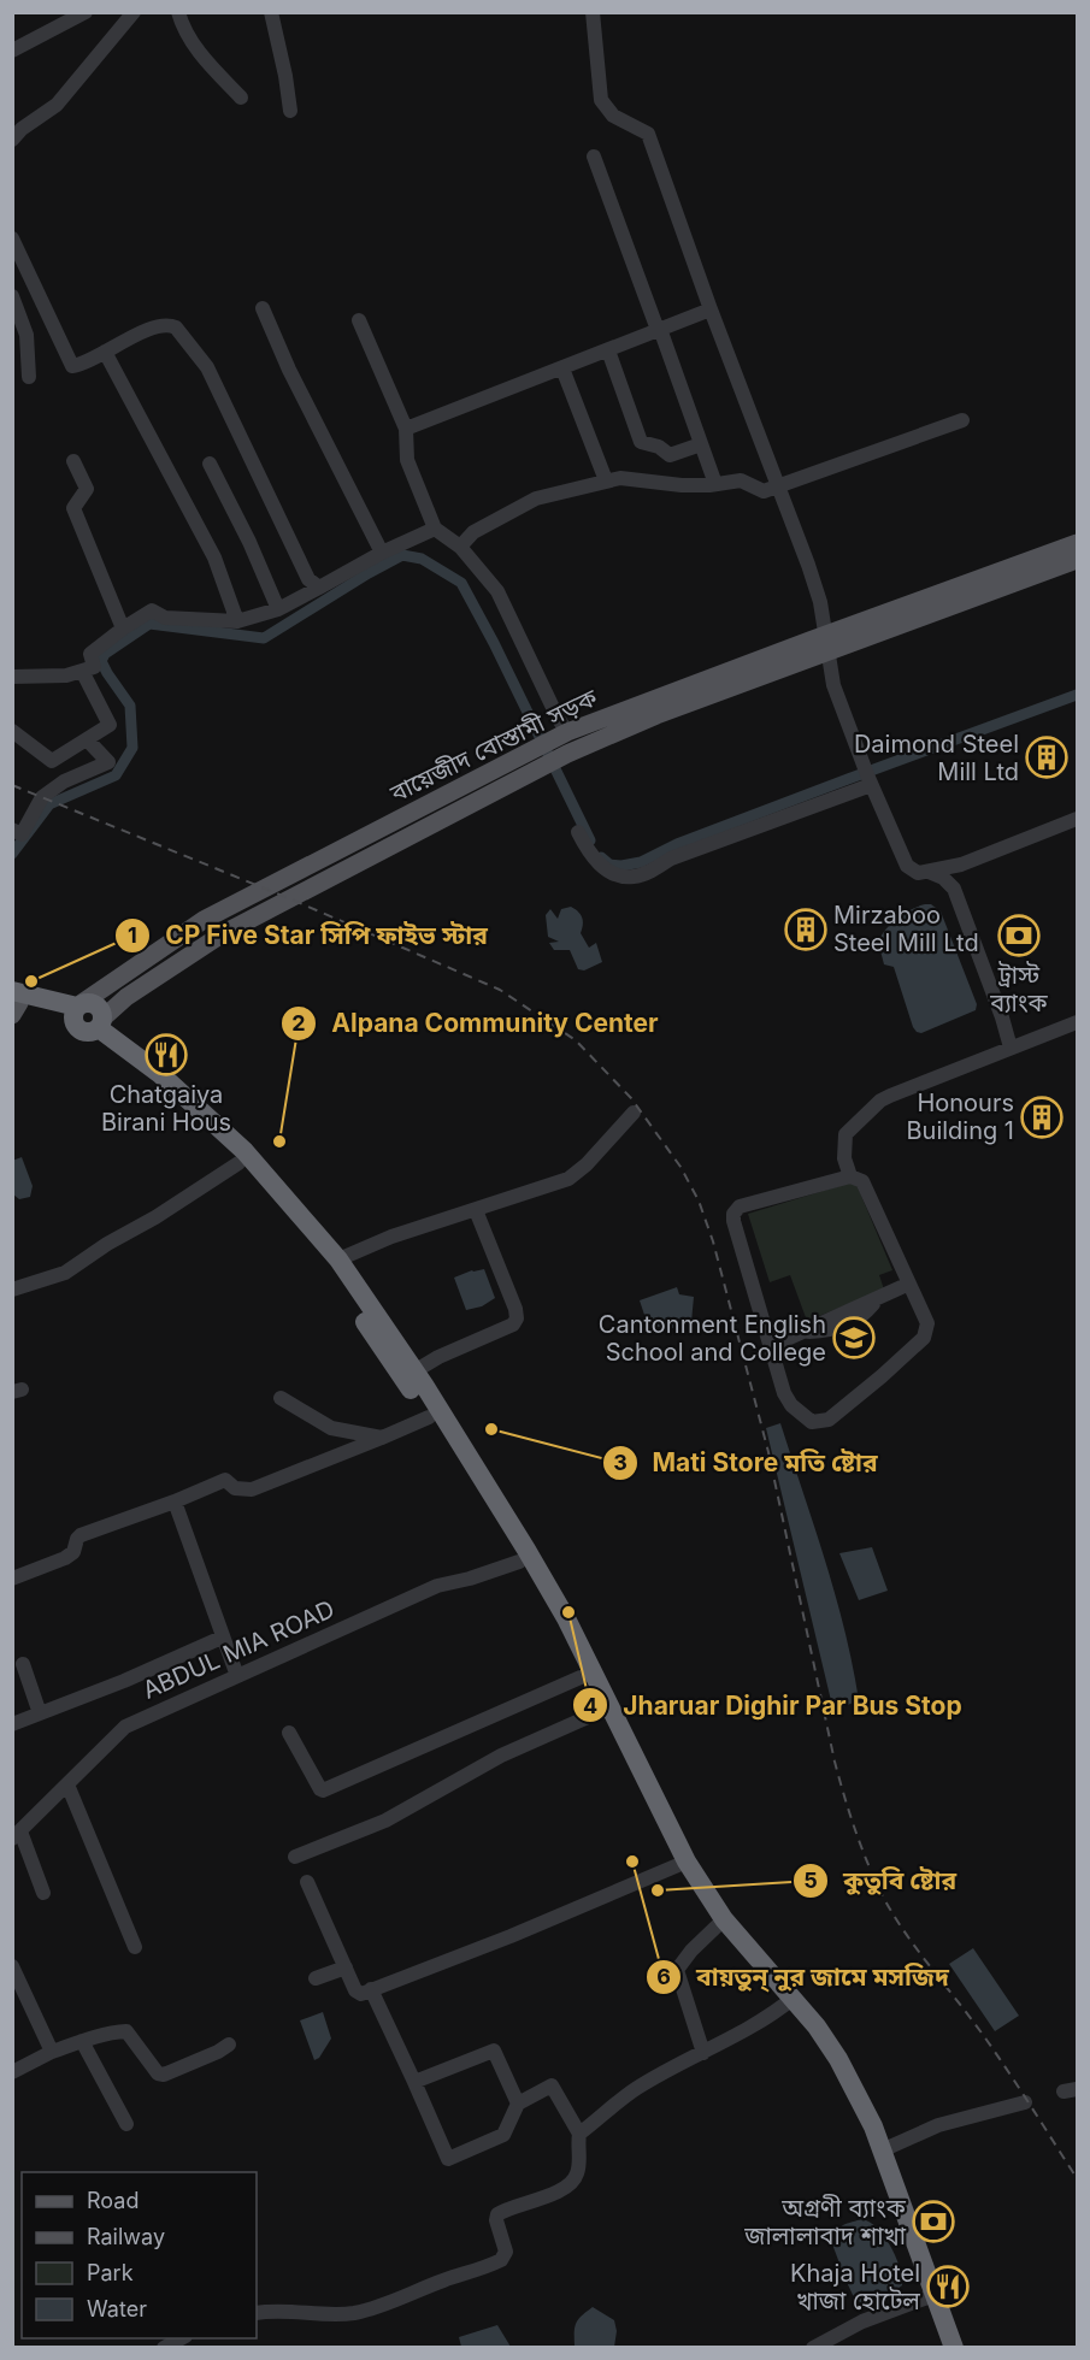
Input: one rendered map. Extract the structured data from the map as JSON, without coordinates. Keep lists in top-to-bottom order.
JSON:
{
  "streets": {
    "main road": ["বায়েজীদ বোস্তামী সড়ক"],
    "street": ["ABDUL MIA ROAD"]
  },
  "places": {
    "building": ["Daimond Steel Mill Ltd", "Mirzaboo Steel Mill Ltd", "Honours Building 1"],
    "bank": ["ট্রাস্ট ব্যাংক", "অগ্রণী ব্যাংক জালালাবাদ শাখা"],
    "other": [
      "CP Five Star সিপি ফাইভ স্টার",
      "Alpana Community Center",
      "Mati Store মতি ষ্টোর",
      "Jharuar Dighir Par Bus Stop",
      "বায়তুন্ নুর জামে মসজিদ",
      "কুতুবি ষ্টোর"
    ],
    "restaurant": ["Chatgaiya Birani Hous", "Khaja Hotel খাজা হোটেল"],
    "school or university": ["Cantonment English School and College"]
  },
  "legend": [
    "Road",
    "Railway",
    "Park",
    "Water"
  ]
}
